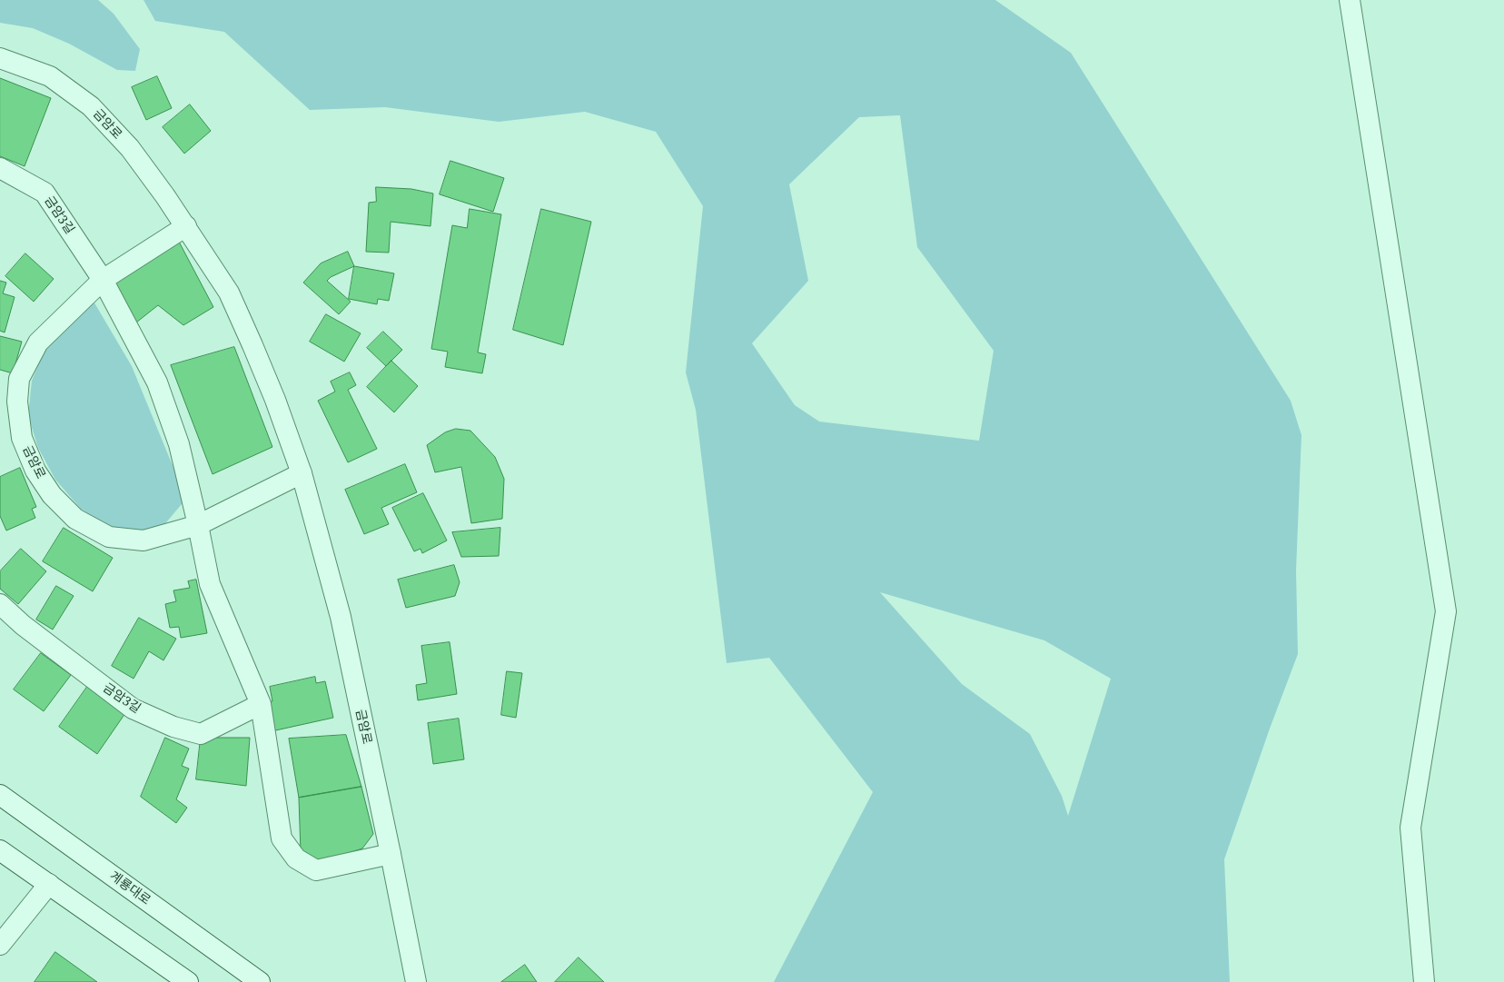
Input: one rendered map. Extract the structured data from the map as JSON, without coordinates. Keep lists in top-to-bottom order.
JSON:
{
  "streets": {
    "street": ["금암로", "금암3길", "계룡대로"]
  },
  "crossings": [
    ["금암로", "금암3길"]
  ]
}
